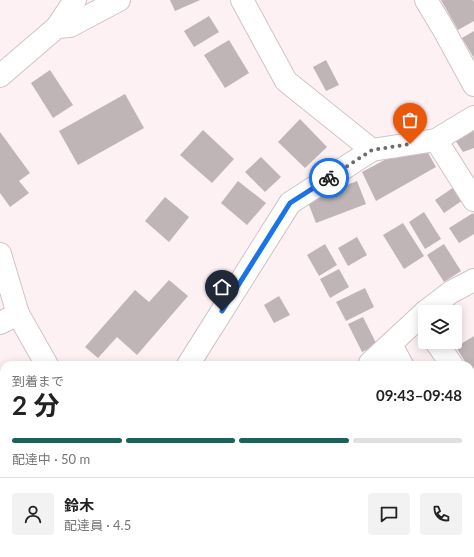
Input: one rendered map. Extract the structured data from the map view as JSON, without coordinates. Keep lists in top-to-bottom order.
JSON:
{
  "page": {
    "heading": ["2 分", "到着まで", "09:43–09:48"],
    "panel": ["鈴木", "配達員 · 4.5"],
    "bar": "配達中 · 50 m"
  }
}
